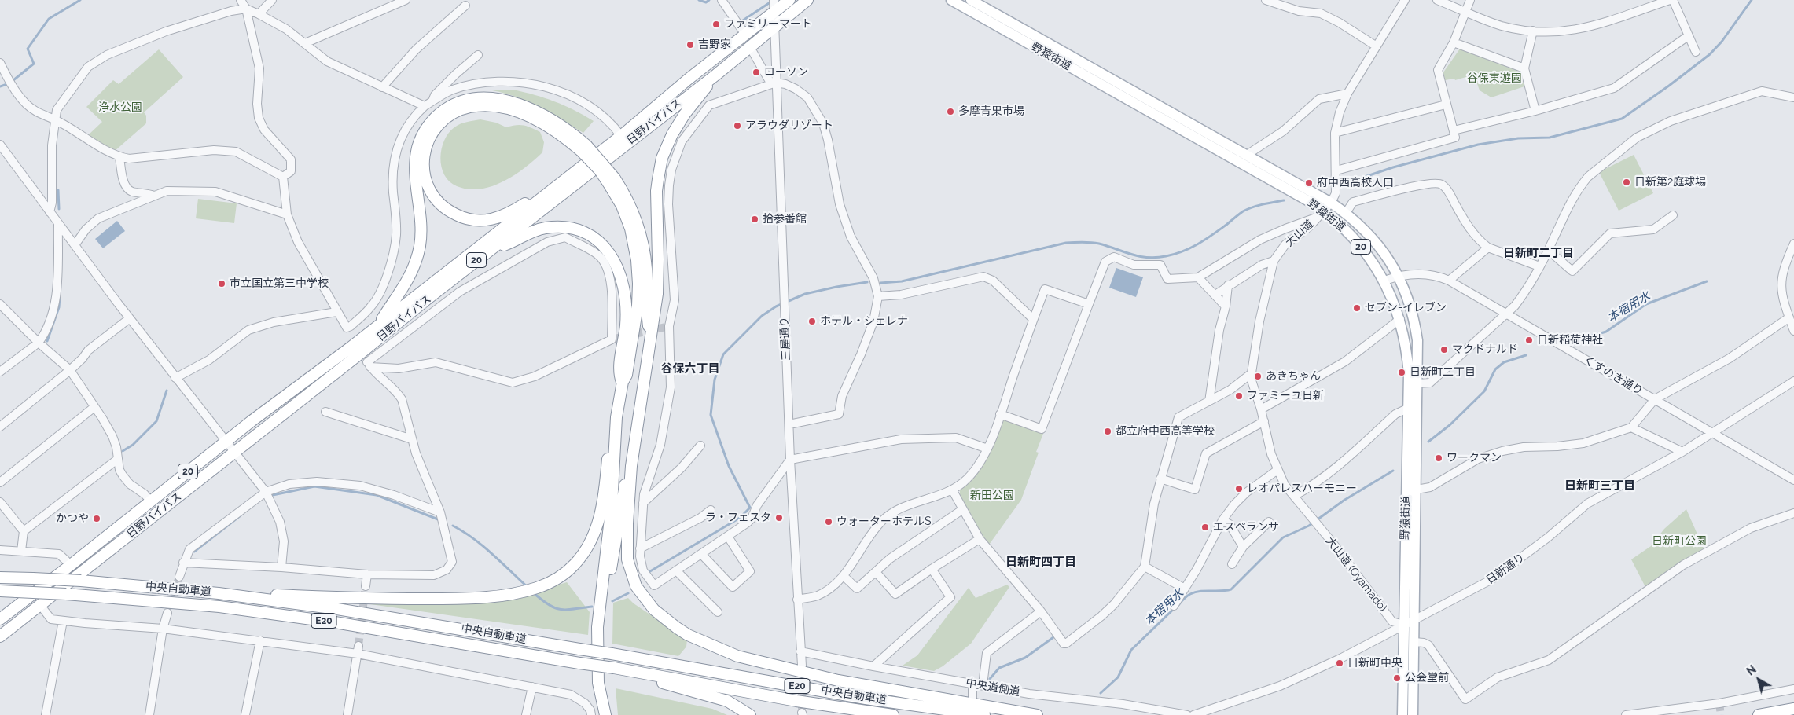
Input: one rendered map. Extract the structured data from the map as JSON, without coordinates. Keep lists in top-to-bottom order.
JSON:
{
  "streets": {
    "highway": [
      "日野バイパス",
      "20",
      "中央自動車道",
      "E20"
    ],
    "main road": ["野猿街道"],
    "street": [
      "大山道",
      "三屋通り",
      "くすのき通り",
      "日新通り",
      "大山道 (Oyamado)",
      "中央道側道"
    ]
  },
  "crossings": [
    ["野猿街道", "大山道"],
    ["野猿街道", "くすのき通り"],
    ["野猿街道", "日新通り"],
    ["野猿街道", "大山道 (Oyamado)"],
    ["日野バイパス", "三屋通り"],
    ["大山道", "大山道 (Oyamado)"],
    ["三屋通り", "中央道側道"],
    ["くすのき通り", "日新通り"],
    ["日新通り", "大山道 (Oyamado)"]
  ],
  "districts": [
    "日新町二丁目",
    "谷保六丁目",
    "日新町三丁目",
    "日新町四丁目"
  ],
  "water": ["本宿用水"],
  "parks": [
    "谷保東遊園",
    "浄水公園",
    "新田公園",
    "日新町公園"
  ],
  "places": [
    "ファミリーマート",
    "吉野家",
    "ローソン",
    "多摩青果市場",
    "アラウダリゾート",
    "日新第2庭球場",
    "府中西高校入口",
    "拾参番館",
    "市立国立第三中学校",
    "セブン-イレブン",
    "ホテル・シェレナ",
    "日新稲荷神社",
    "マクドナルド",
    "日新町二丁目",
    "あきちゃん",
    "ファミーユ日新",
    "都立府中西高等学校",
    "ワークマン",
    "レオパレスハーモニー",
    "ラ・フェスタ",
    "かつや",
    "ウォーターホテルS",
    "エスペランサ",
    "日新町中央",
    "公会堂前"
  ],
  "north": "top left"
}
